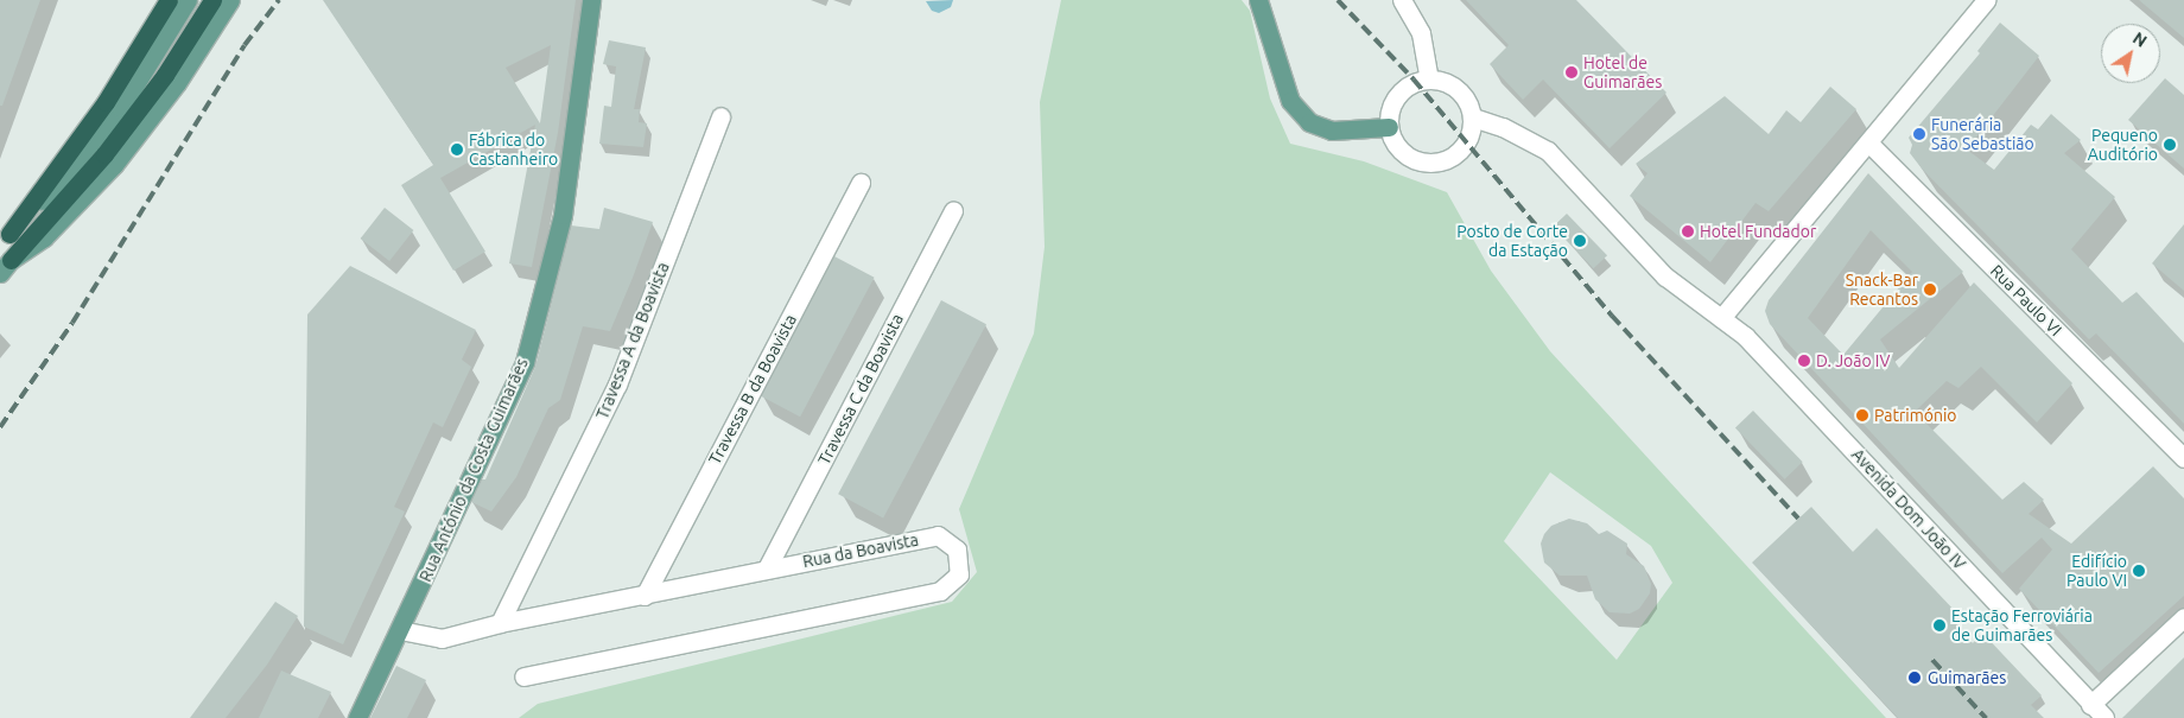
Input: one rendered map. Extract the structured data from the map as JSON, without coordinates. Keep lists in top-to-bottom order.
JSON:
{
  "streets": {
    "main road": ["Rua António da Costa Guimarães"],
    "street": [
      "Rua Paulo VI",
      "Travessa A da Boavista",
      "Travessa B da Boavista",
      "Travessa C da Boavista",
      "Avenida Dom João IV",
      "Rua da Boavista"
    ]
  },
  "crossings": [
    ["Travessa A da Boavista", "Rua da Boavista"],
    ["Travessa B da Boavista", "Rua da Boavista"],
    ["Travessa C da Boavista", "Rua da Boavista"],
    ["Rua António da Costa Guimarães", "Rua da Boavista"]
  ],
  "places": [
    "Hotel de Guimarães",
    "Funerária São Sebastião",
    "Pequeno Auditório",
    "Fábrica do Castanheiro",
    "Hotel Fundador",
    "Posto de Corte da Estação",
    "Snack-Bar Recantos",
    "D. João IV",
    "Património",
    "Edifício Paulo VI",
    "Estação Ferroviária de Guimarães",
    "Guimarães"
  ],
  "north": "top right"
}
